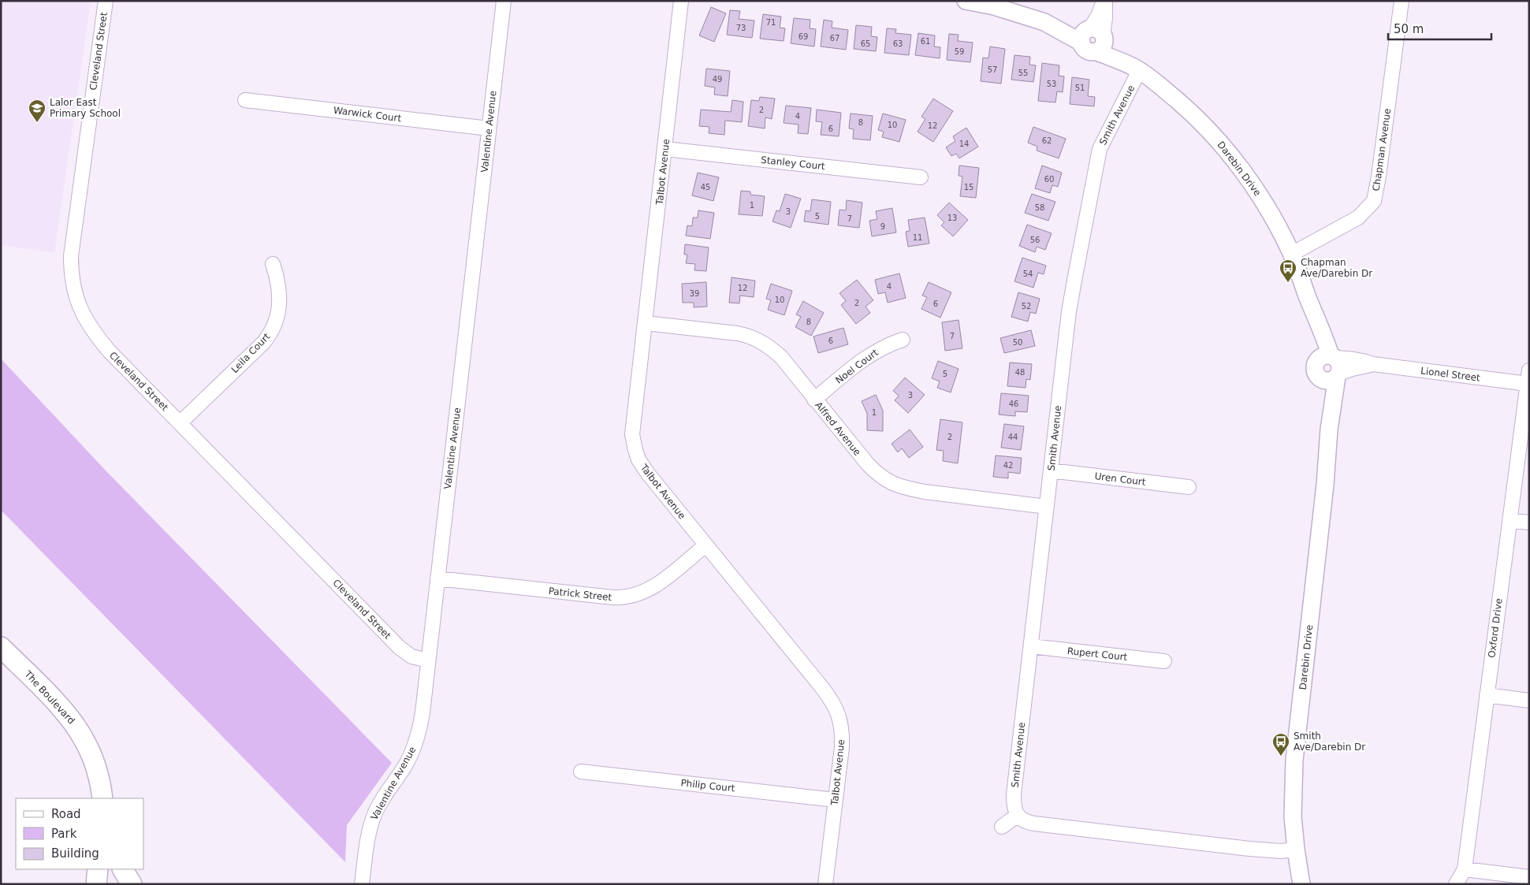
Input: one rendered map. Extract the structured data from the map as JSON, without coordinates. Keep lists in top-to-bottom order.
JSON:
{
  "streets": {
    "main road": ["The Boulevard"],
    "street": [
      "Cleveland Street",
      "Warwick Court",
      "Smith Avenue",
      "Valentine Avenue",
      "Chapman Avenue",
      "Stanley Court",
      "Darebin Drive",
      "Talbot Avenue",
      "Leila Court",
      "Noel Court",
      "Lionel Street",
      "Alfred Avenue",
      "Uren Court",
      "Patrick Street",
      "Oxford Drive",
      "Rupert Court",
      "Philip Court"
    ]
  },
  "crossings": [
    ["Cleveland Street", "Valentine Avenue"],
    ["Cleveland Street", "Leila Court"],
    ["Warwick Court", "Valentine Avenue"],
    ["Smith Avenue", "Darebin Drive"],
    ["Smith Avenue", "Alfred Avenue"],
    ["Smith Avenue", "Uren Court"],
    ["Smith Avenue", "Rupert Court"],
    ["Valentine Avenue", "Patrick Street"],
    ["Chapman Avenue", "Darebin Drive"],
    ["Stanley Court", "Talbot Avenue"],
    ["Darebin Drive", "Lionel Street"],
    ["Talbot Avenue", "Alfred Avenue"],
    ["Talbot Avenue", "Patrick Street"],
    ["Talbot Avenue", "Philip Court"],
    ["Noel Court", "Alfred Avenue"],
    ["Lionel Street", "Oxford Drive"]
  ],
  "places": {
    "school or university": ["Lalor East Primary School"],
    "bus stop": ["Chapman Ave/Darebin Dr", "Smith Ave/Darebin Dr"]
  },
  "house_numbers": [
    "71",
    "73",
    "69",
    "67",
    "61",
    "65",
    "63",
    "59",
    "57",
    "55",
    "49",
    "53",
    "51",
    "2",
    "4",
    "8",
    "10",
    "12",
    "6",
    "62",
    "14",
    "60",
    "45",
    "15",
    "1",
    "58",
    "3",
    "5",
    "13",
    "7",
    "9",
    "11",
    "56",
    "54",
    "4",
    "12",
    "39",
    "10",
    "2",
    "6",
    "52",
    "8",
    "7",
    "6",
    "50",
    "48",
    "5",
    "3",
    "46",
    "1",
    "2",
    "44",
    "42"
  ],
  "legend": ["Road", "Park", "Building"],
  "scale_bar": "50 m"
}
